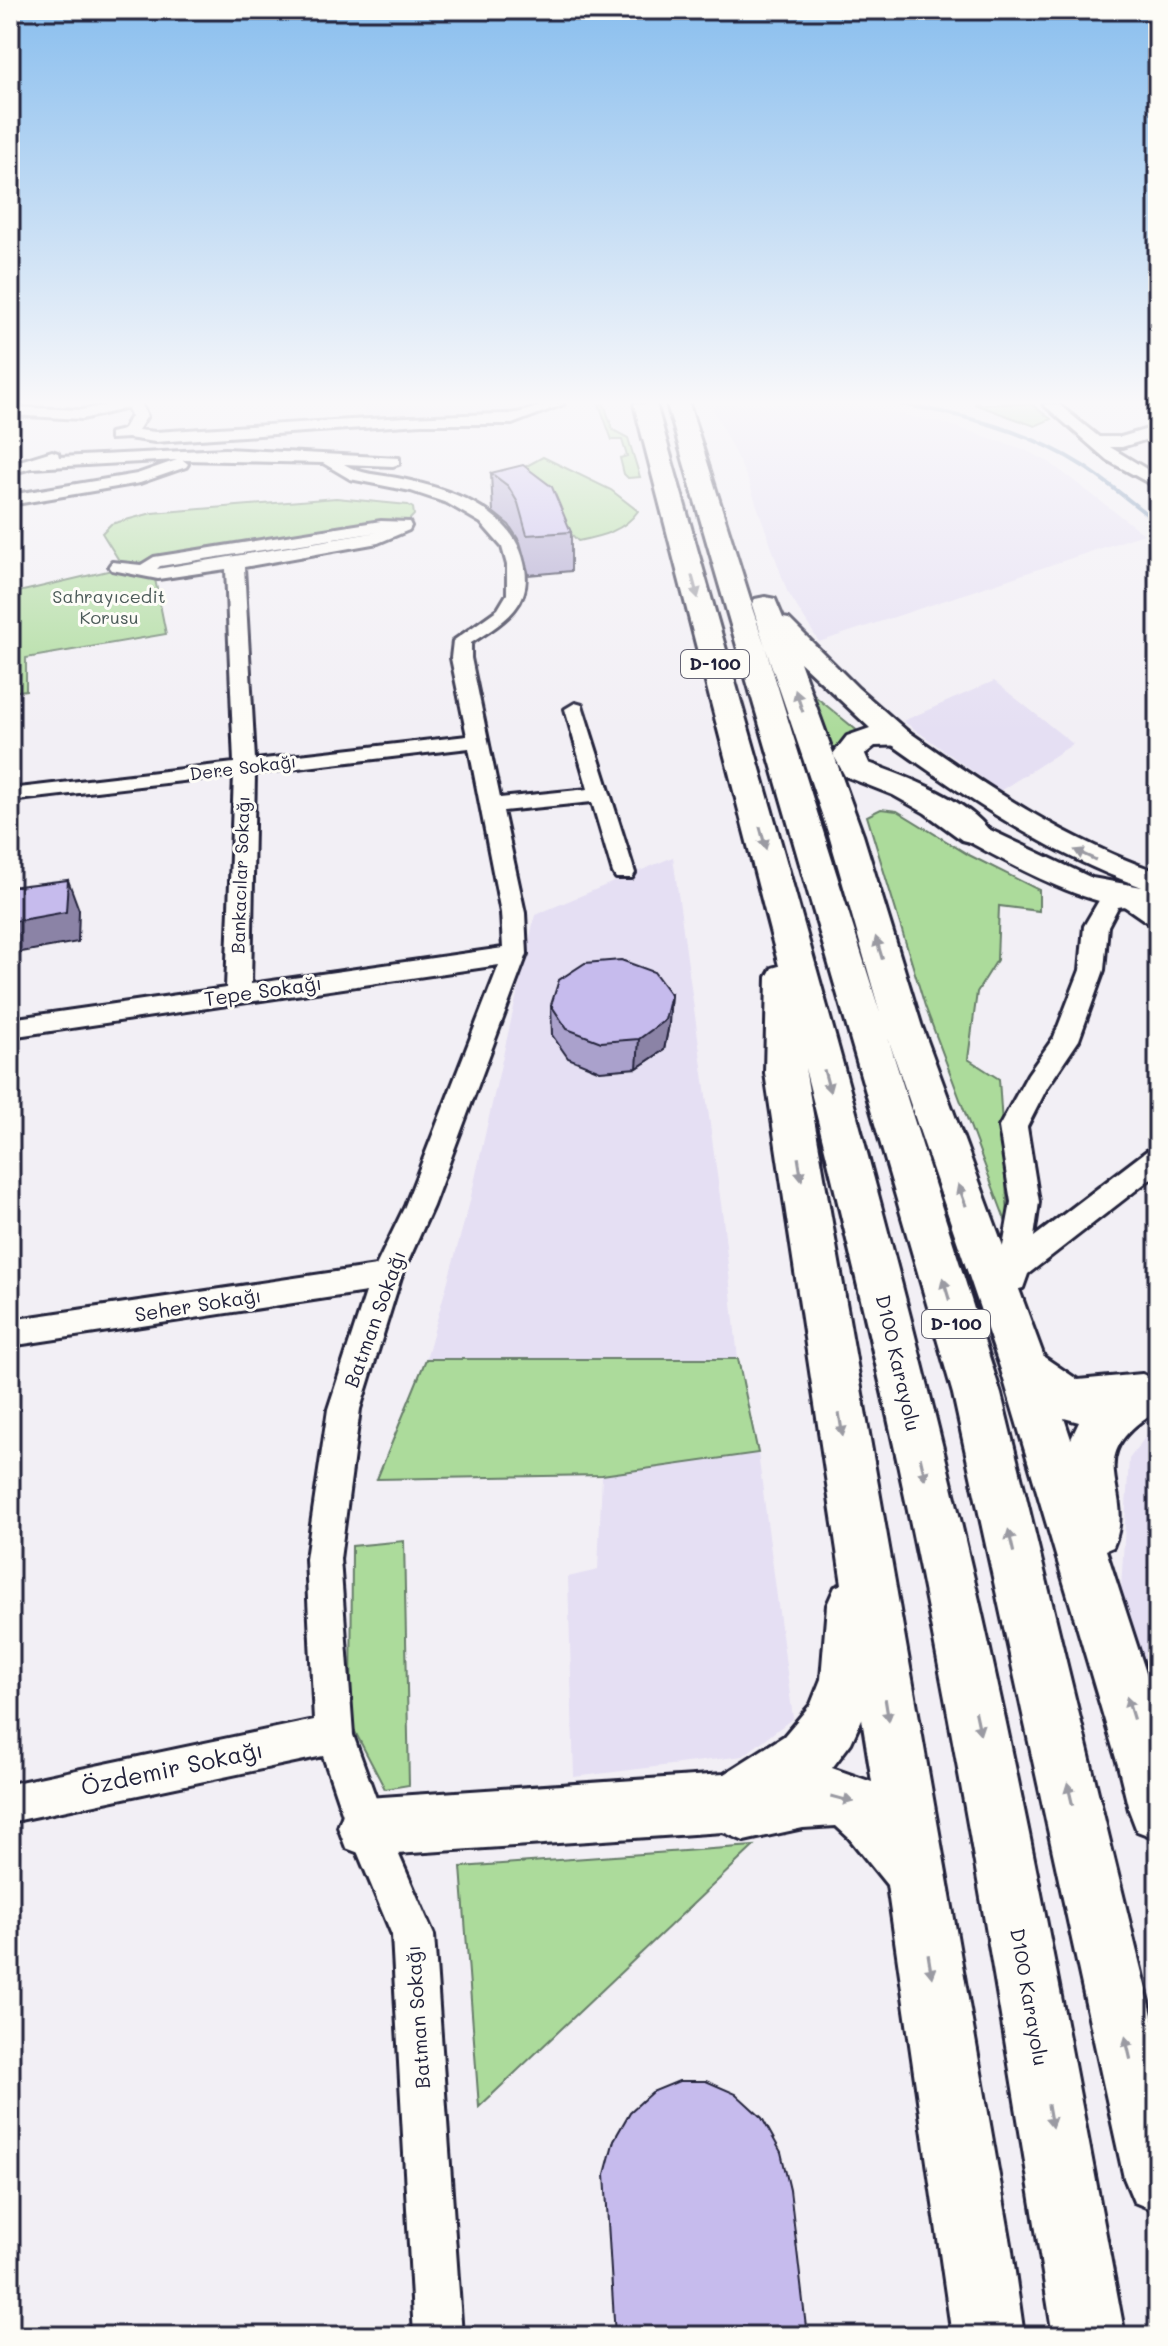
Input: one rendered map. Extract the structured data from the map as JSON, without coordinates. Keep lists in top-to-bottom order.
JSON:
{
  "streets": {
    "highway": ["D-100", "D100 Karayolu"],
    "street": [
      "Dere Sokağı",
      "Bankacılar Sokağı",
      "Tepe Sokağı",
      "Seher Sokağı",
      "Batman Sokağı",
      "Özdemir Sokağı"
    ]
  },
  "crossings": [
    ["Dere Sokağı", "Bankacılar Sokağı"],
    ["Dere Sokağı", "Batman Sokağı"],
    ["Bankacılar Sokağı", "Tepe Sokağı"],
    ["Tepe Sokağı", "Batman Sokağı"],
    ["Seher Sokağı", "Batman Sokağı"],
    ["Batman Sokağı", "Özdemir Sokağı"]
  ],
  "parks": ["Sahrayıcedit Korusu"]
}
